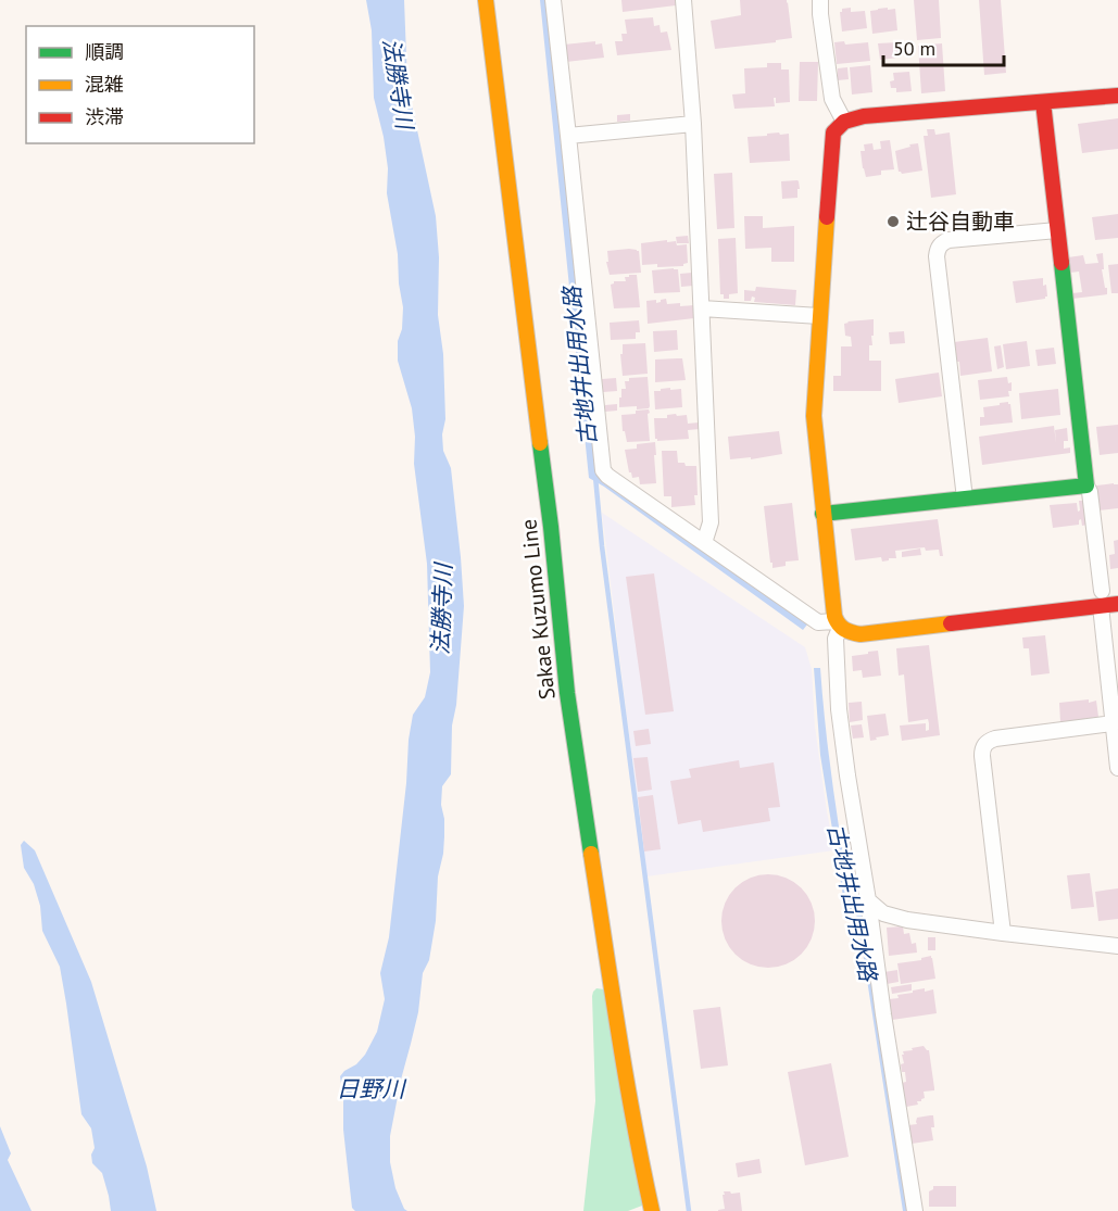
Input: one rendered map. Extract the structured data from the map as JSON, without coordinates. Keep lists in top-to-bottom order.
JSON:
{
  "streets": {
    "street": ["Sakae Kuzumo Line"]
  },
  "water": ["法勝寺川", "古地井出用水路", "日野川"],
  "places": ["辻谷自動車"],
  "legend": ["順調", "混雑", "渋滞"],
  "scale_bar": "50 m"
}
